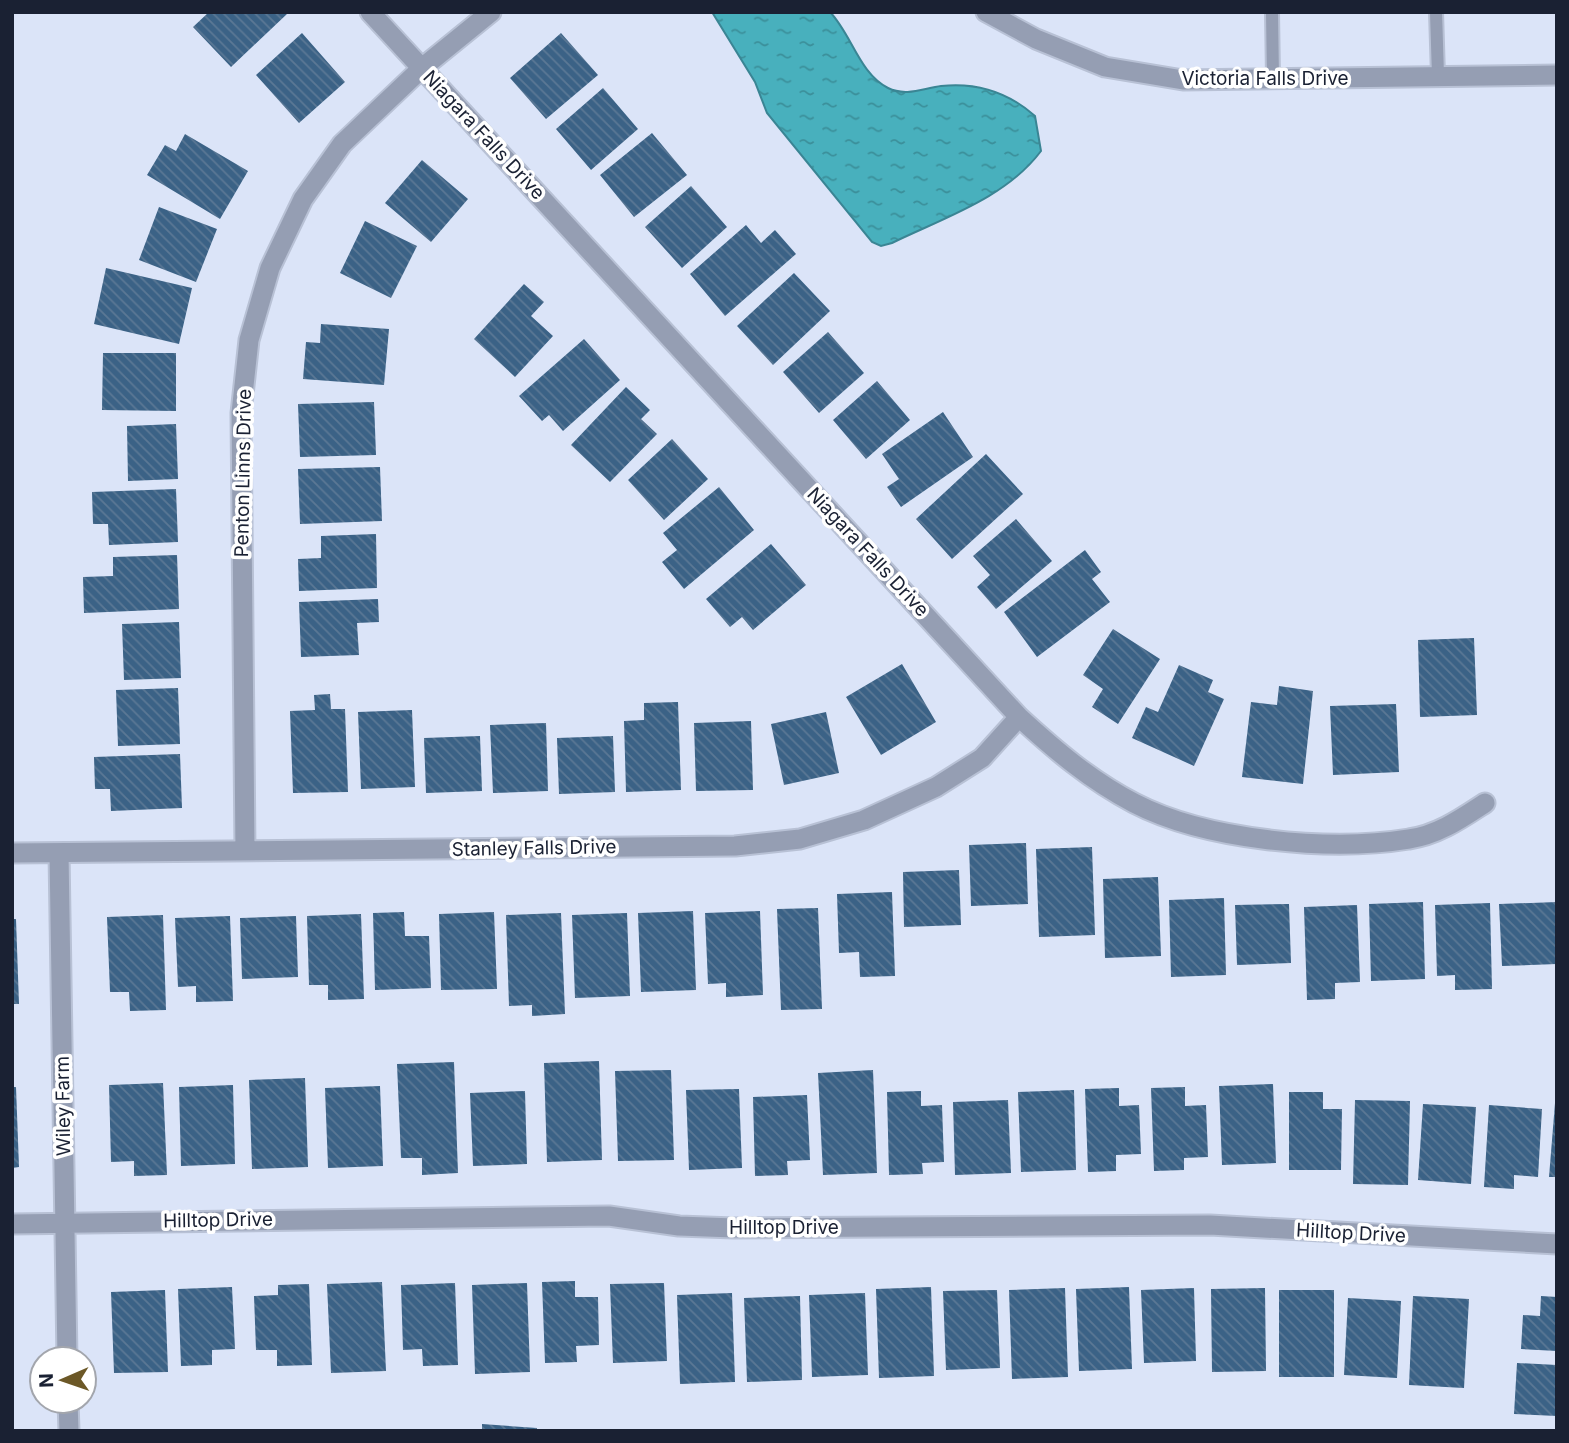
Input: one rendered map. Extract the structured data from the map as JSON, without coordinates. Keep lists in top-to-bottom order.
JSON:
{
  "streets": {
    "street": [
      "Victoria Falls Drive",
      "Niagara Falls Drive",
      "Penton Linns Drive",
      "Stanley Falls Drive",
      "Wiley Farm",
      "Hilltop Drive"
    ]
  },
  "crossings": [
    ["Niagara Falls Drive", "Penton Linns Drive"],
    ["Niagara Falls Drive", "Stanley Falls Drive"],
    ["Penton Linns Drive", "Stanley Falls Drive"],
    ["Stanley Falls Drive", "Wiley Farm"],
    ["Wiley Farm", "Hilltop Drive"]
  ],
  "north": "left"
}
